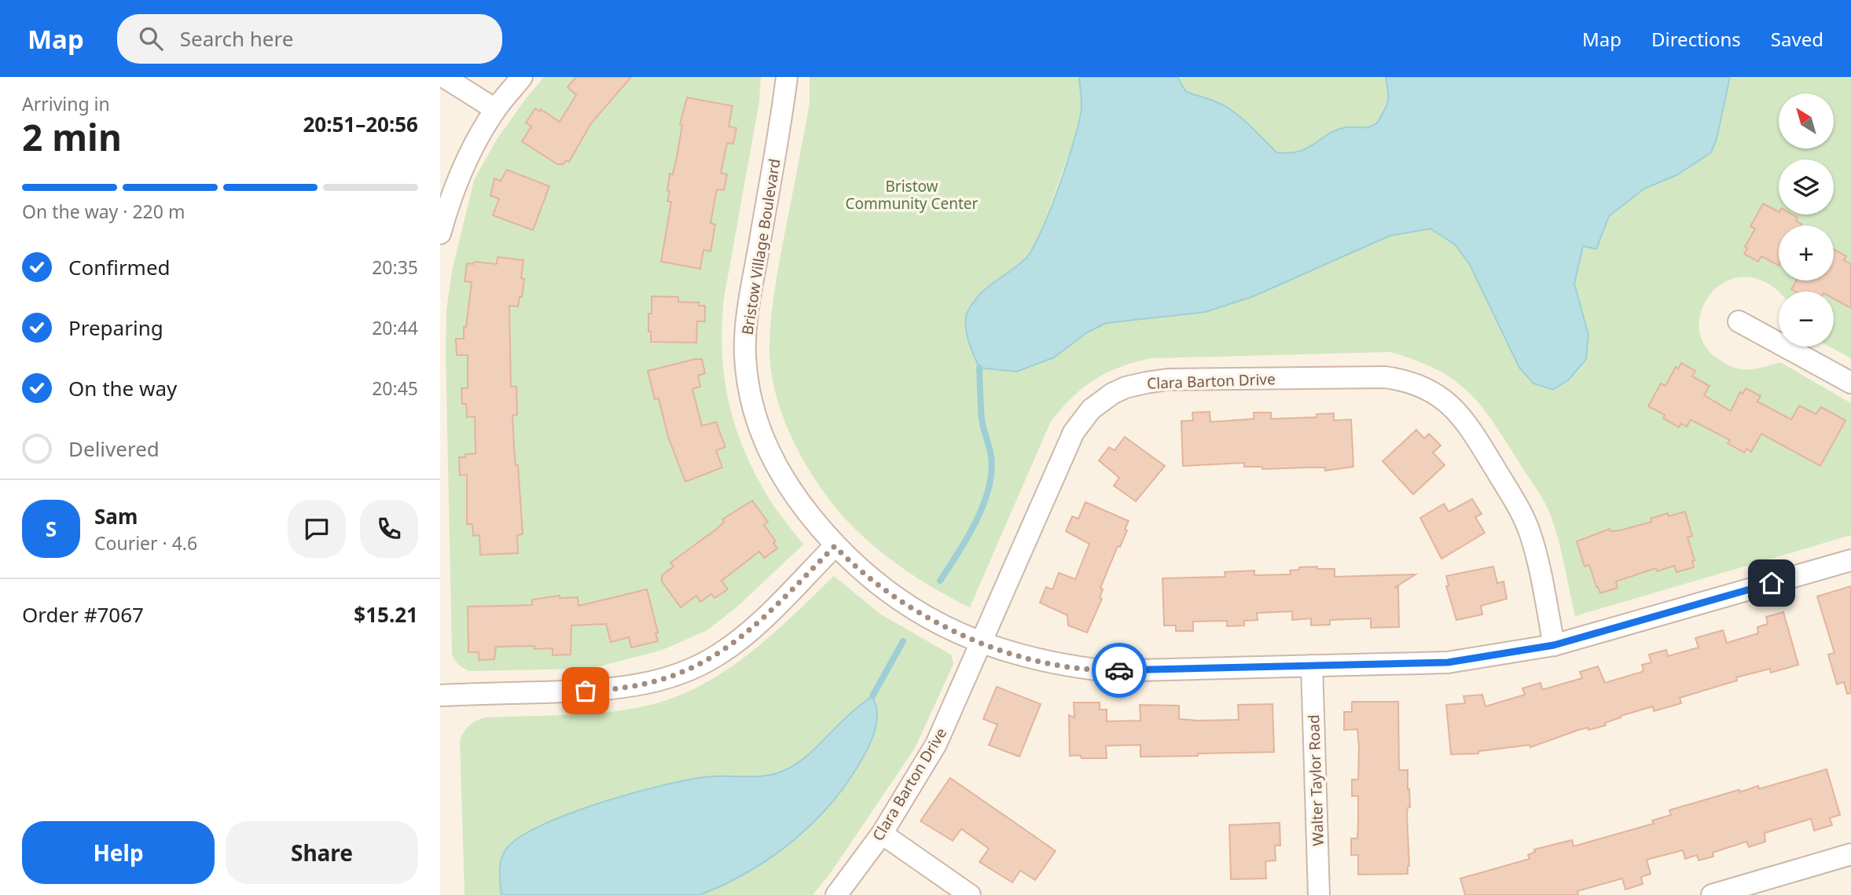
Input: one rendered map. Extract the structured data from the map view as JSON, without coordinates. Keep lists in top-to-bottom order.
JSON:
{
  "streets": {
    "street": ["Bristow Village Boulevard", "Clara Barton Drive", "Walter Taylor Road"]
  },
  "crossings": [
    ["Bristow Village Boulevard", "Clara Barton Drive"],
    ["Bristow Village Boulevard", "Walter Taylor Road"]
  ],
  "parks": ["Bristow Community Center"],
  "north": "top left",
  "page": {
    "header": "Map",
    "search": "Search here",
    "nav": ["Map", "Directions", "Saved"],
    "heading": ["2 min", "Arriving in", "20:51–20:56"],
    "panel": [
      "Sam",
      "Courier · 4.6",
      "Order #7067",
      "$15.21"
    ],
    "map_buttons": ["+", "−"],
    "bar": "On the way · 220 m",
    "list": [
      ["Confirmed", "20:35"],
      ["Preparing", "20:44"],
      ["On the way", "20:45"],
      "Delivered"
    ],
    "round": "S",
    "buttons": ["Help", "Share"]
  }
}
